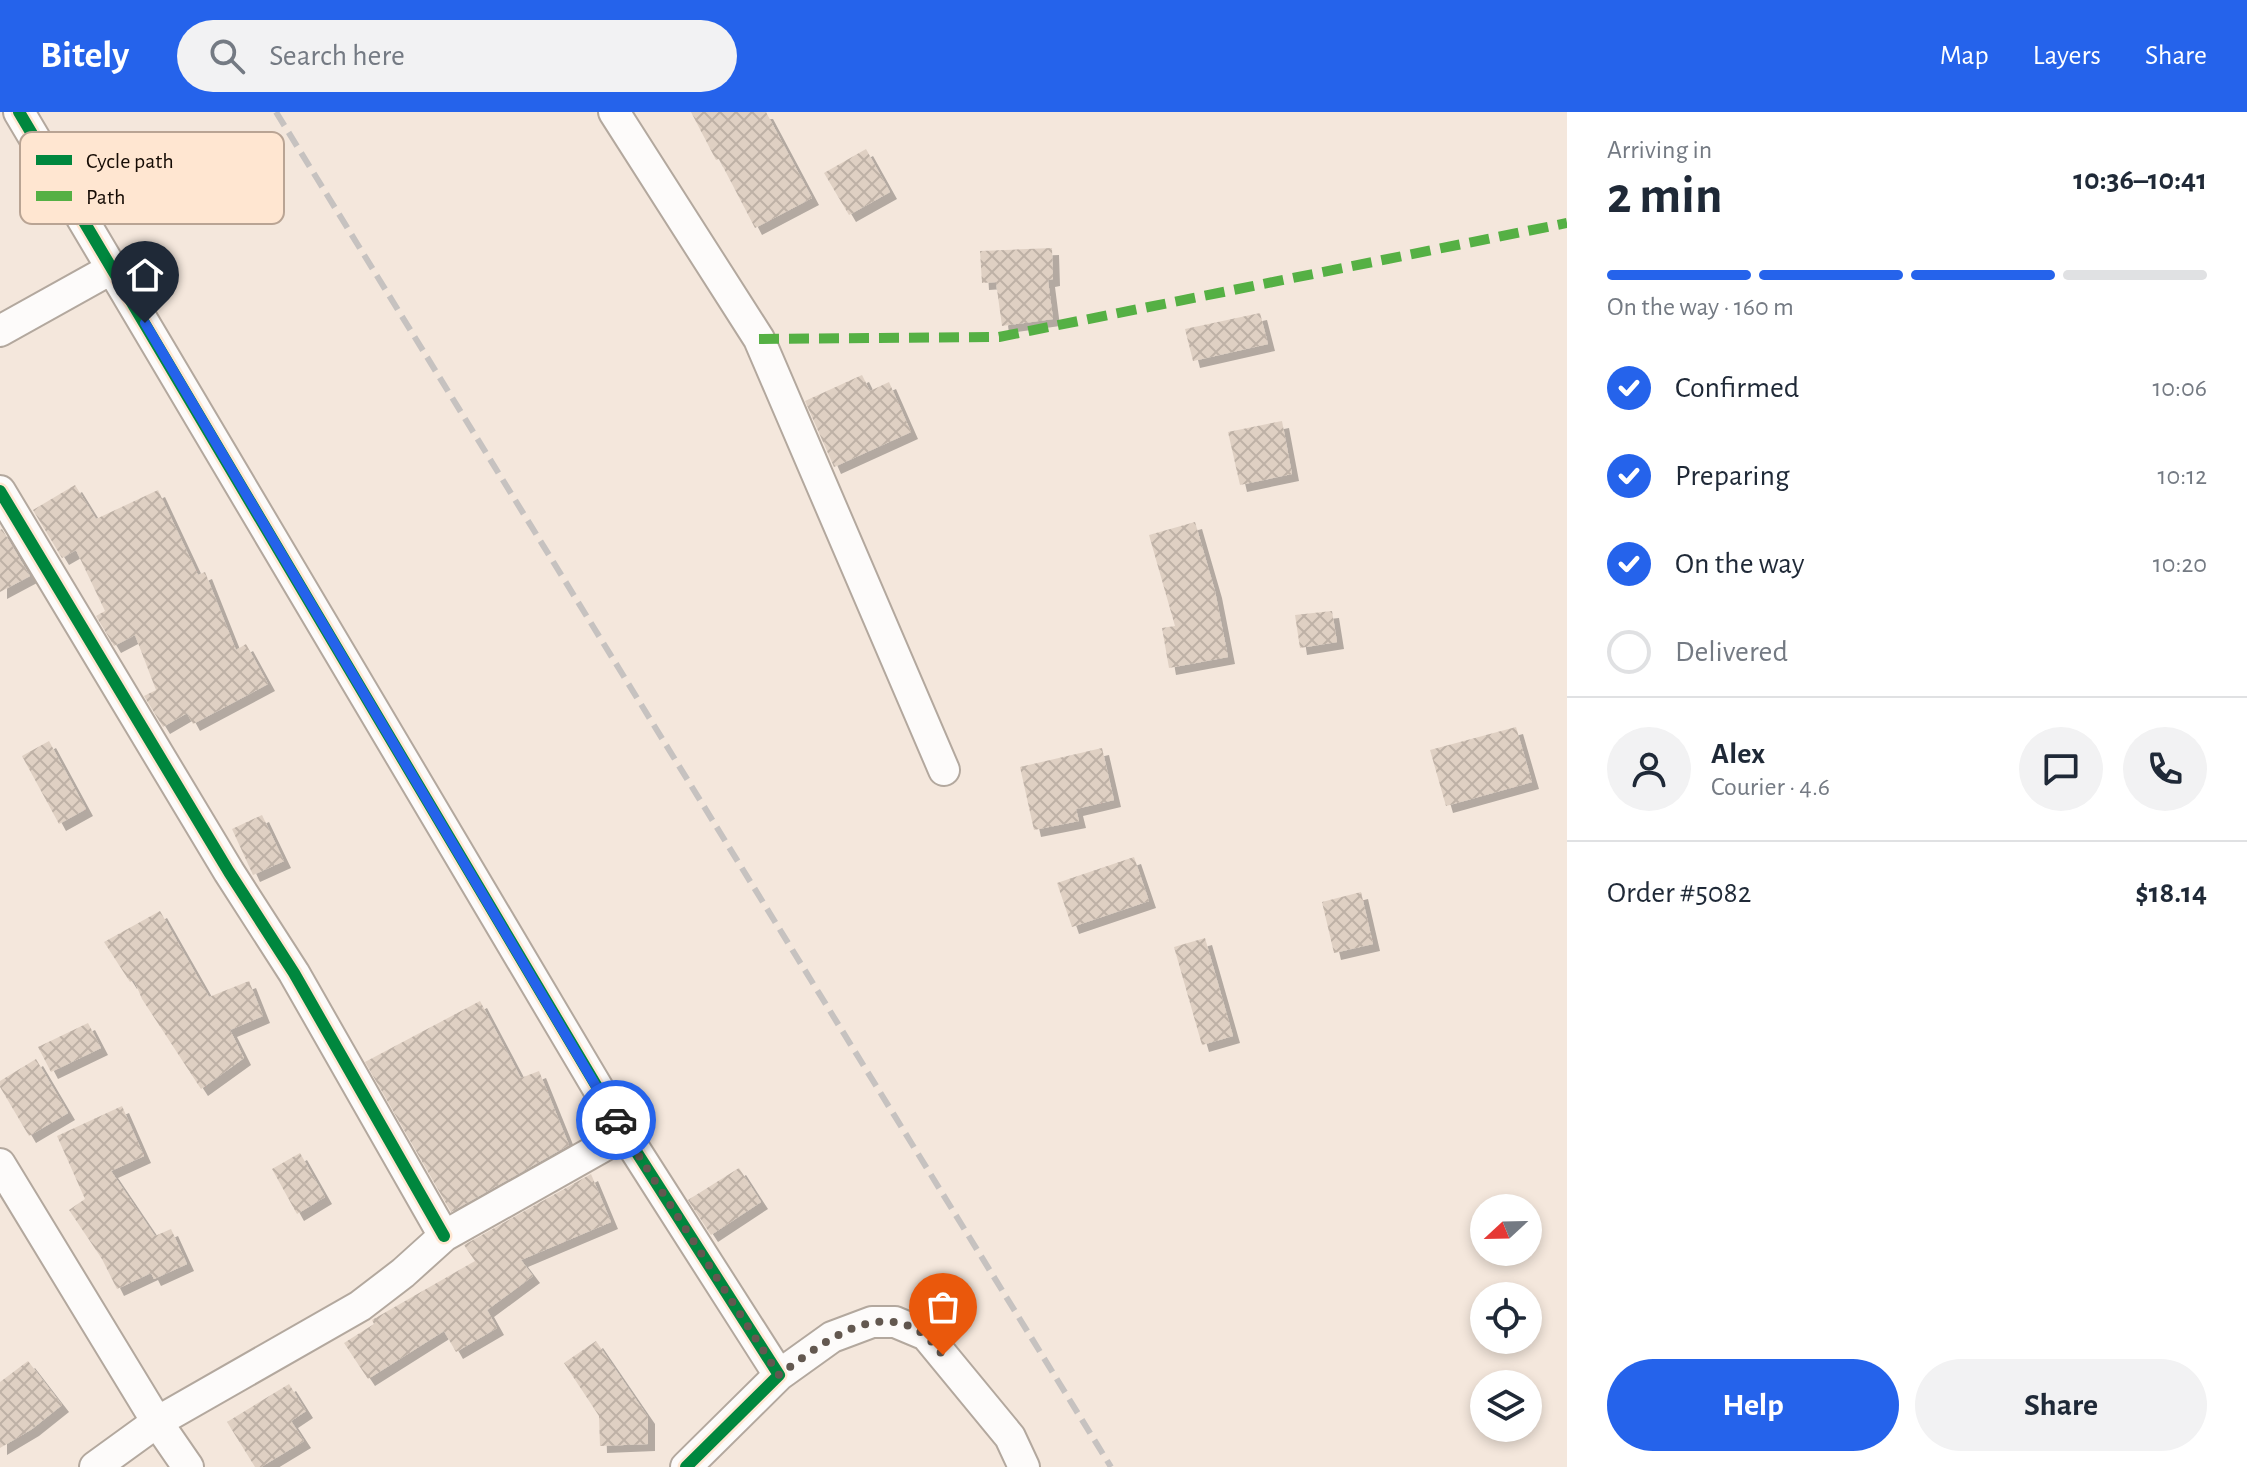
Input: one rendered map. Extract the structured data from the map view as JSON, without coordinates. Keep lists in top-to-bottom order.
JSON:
{
  "legend": ["Cycle path", "Path"],
  "north": "left",
  "page": {
    "header": "Bitely",
    "search": "Search here",
    "nav": ["Map", "Layers", "Share"],
    "heading": ["2 min", "Arriving in", "10:36–10:41"],
    "panel": [
      "Alex",
      "Courier · 4.6",
      "Order #5082",
      "$18.14"
    ],
    "bar": "On the way · 160 m",
    "list": [
      ["Confirmed", "10:06"],
      ["Preparing", "10:12"],
      ["On the way", "10:20"],
      "Delivered"
    ],
    "buttons": ["Help", "Share"]
  }
}
